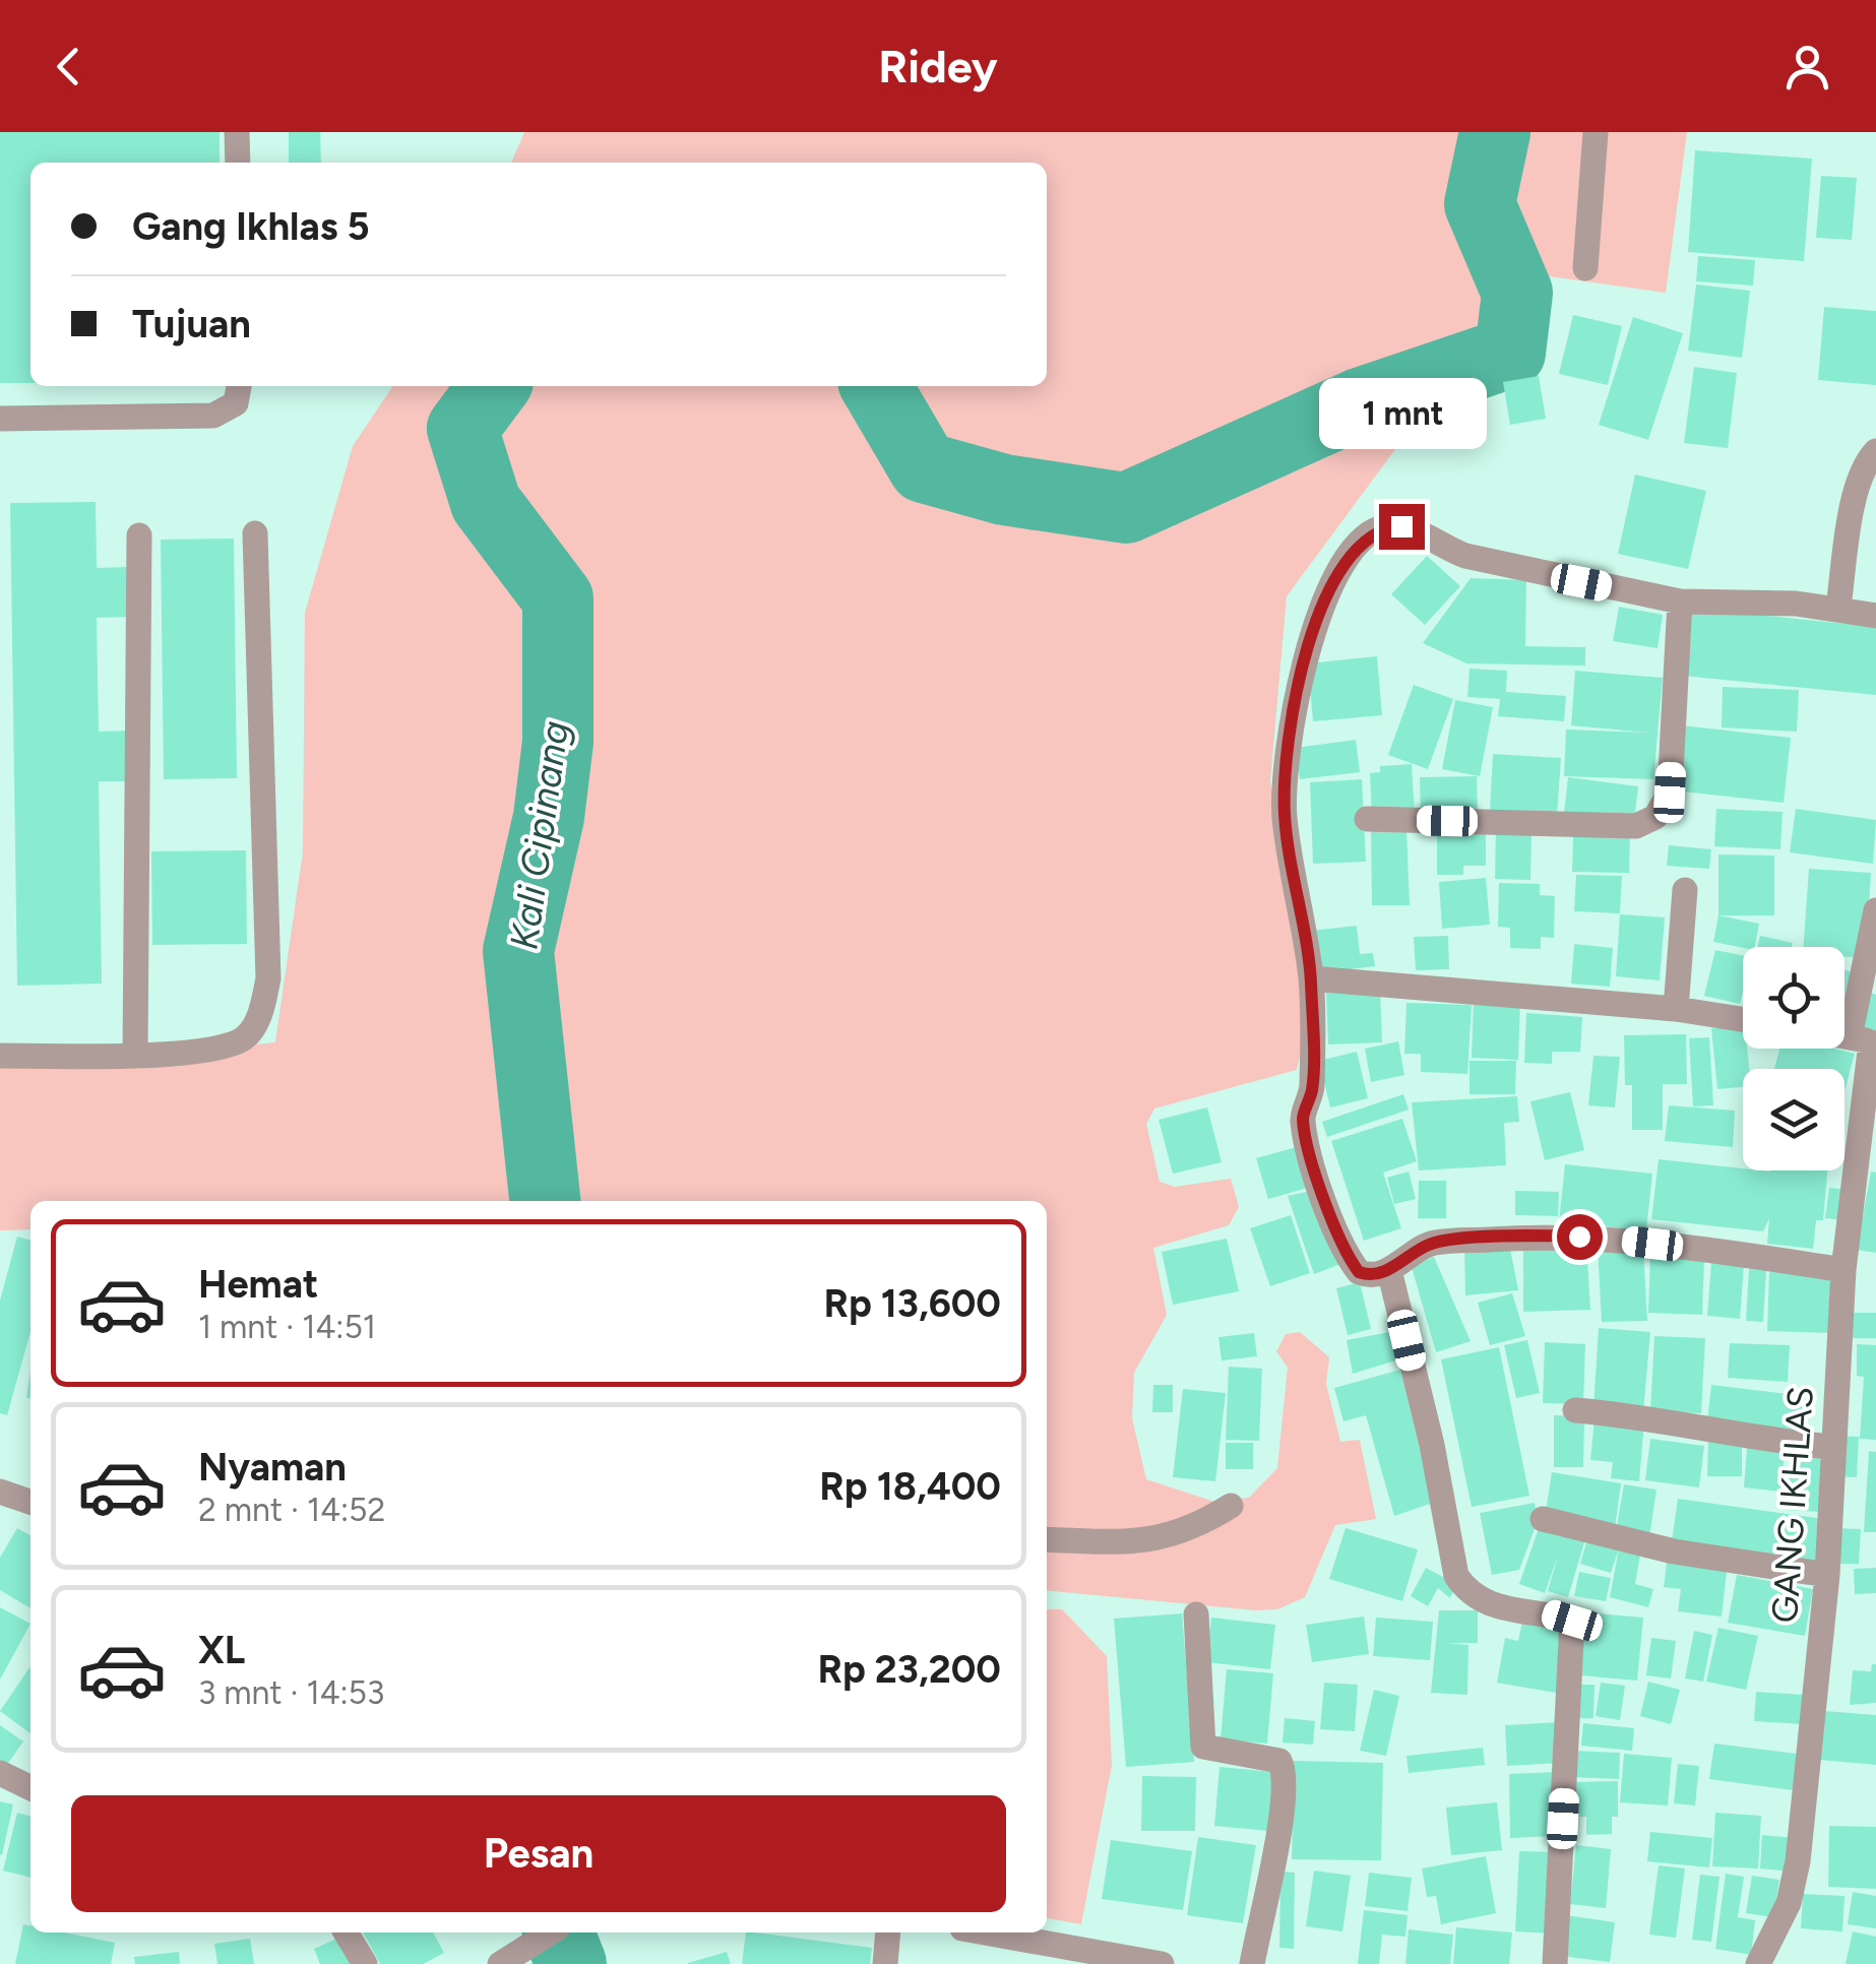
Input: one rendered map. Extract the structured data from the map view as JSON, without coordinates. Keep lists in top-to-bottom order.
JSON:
{
  "streets": {
    "street": ["GANG IKHLAS"]
  },
  "water": ["Kali Cipinang"],
  "page": {
    "header": "Ridey",
    "banner": ["Gang Ikhlas 5", "Tujuan"],
    "bubble": "1 mnt",
    "list": [
      {
        "name": "Hemat",
        "note": "1 mnt · 14:51",
        "value": "Rp 13,600"
      },
      {
        "name": "Nyaman",
        "note": "2 mnt · 14:52",
        "value": "Rp 18,400"
      },
      {
        "name": "XL",
        "note": "3 mnt · 14:53",
        "value": "Rp 23,200"
      }
    ],
    "buttons": "Pesan"
  }
}
